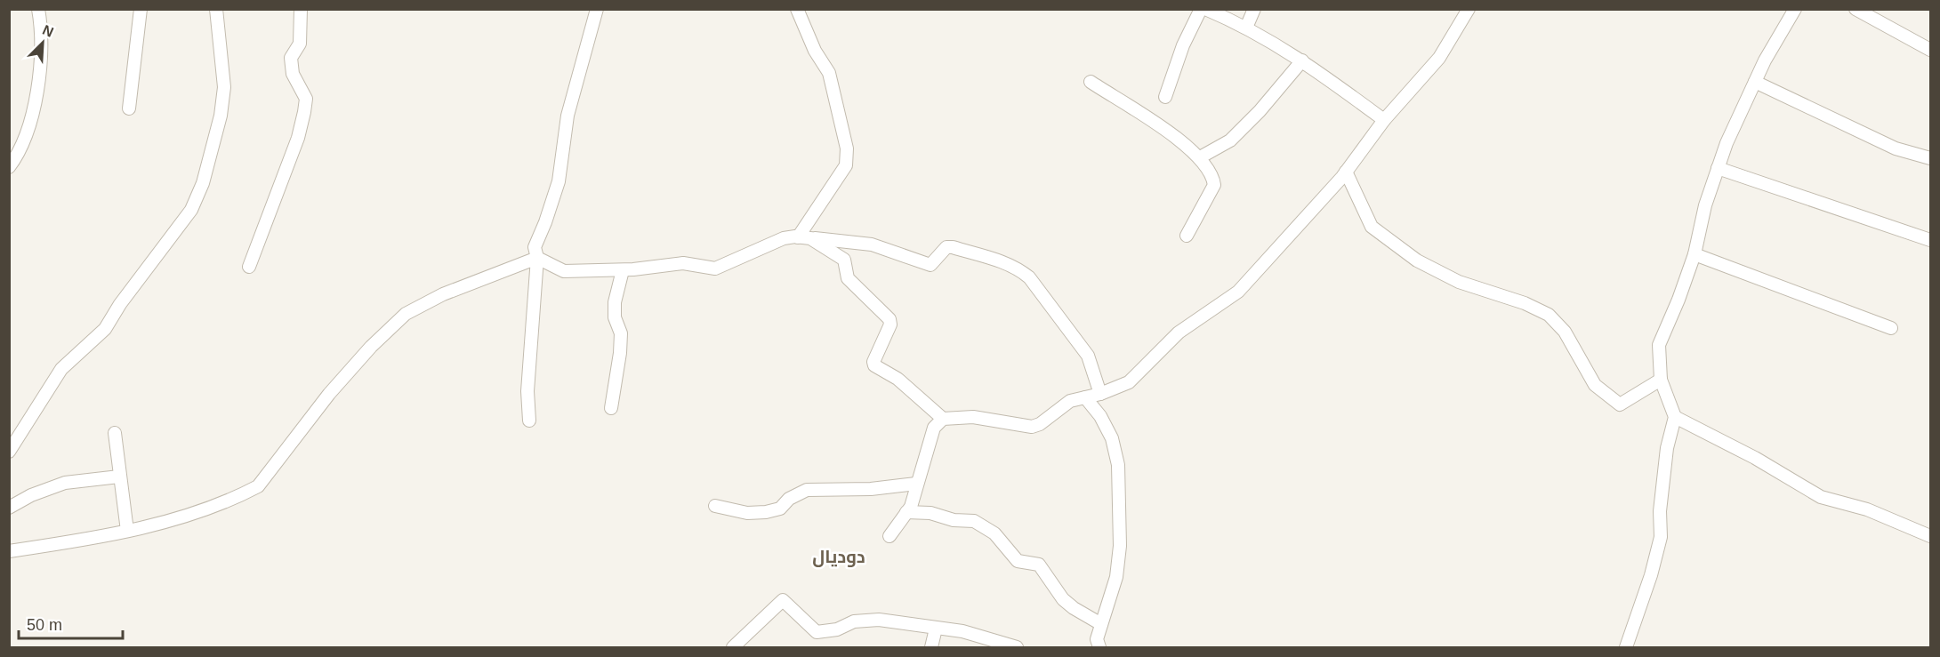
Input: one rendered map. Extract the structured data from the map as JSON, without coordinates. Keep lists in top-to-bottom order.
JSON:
{
  "districts": ["دودیال"],
  "scale_bar": "50 m",
  "north": "top right"
}
